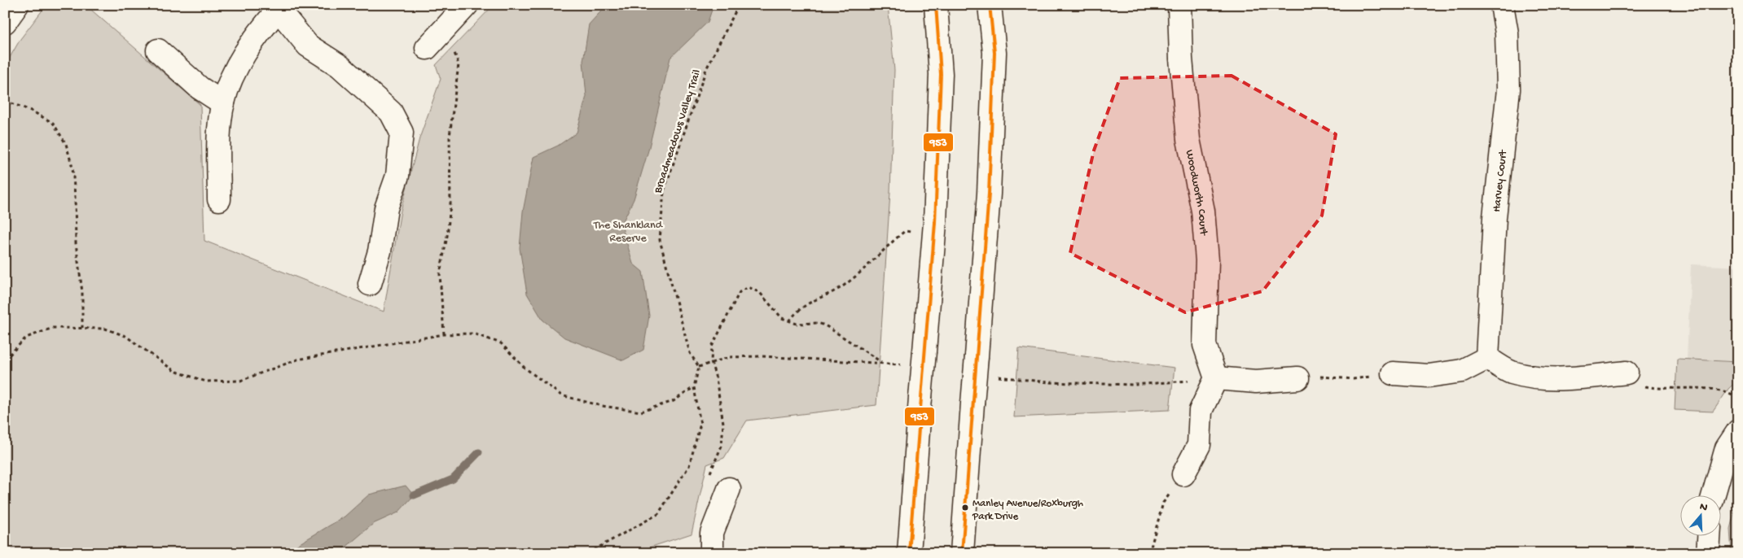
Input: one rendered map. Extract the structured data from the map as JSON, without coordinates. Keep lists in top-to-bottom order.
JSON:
{
  "streets": {
    "street": ["Harvey Court", "Woodworth Court"],
    "path": ["Broadmeadows Valley Trail"]
  },
  "parks": ["The Shankland Reserve"],
  "places": ["Manley Avenue/Roxburgh Park Drive"],
  "lines": ["transit line 953"],
  "north": "top"
}
